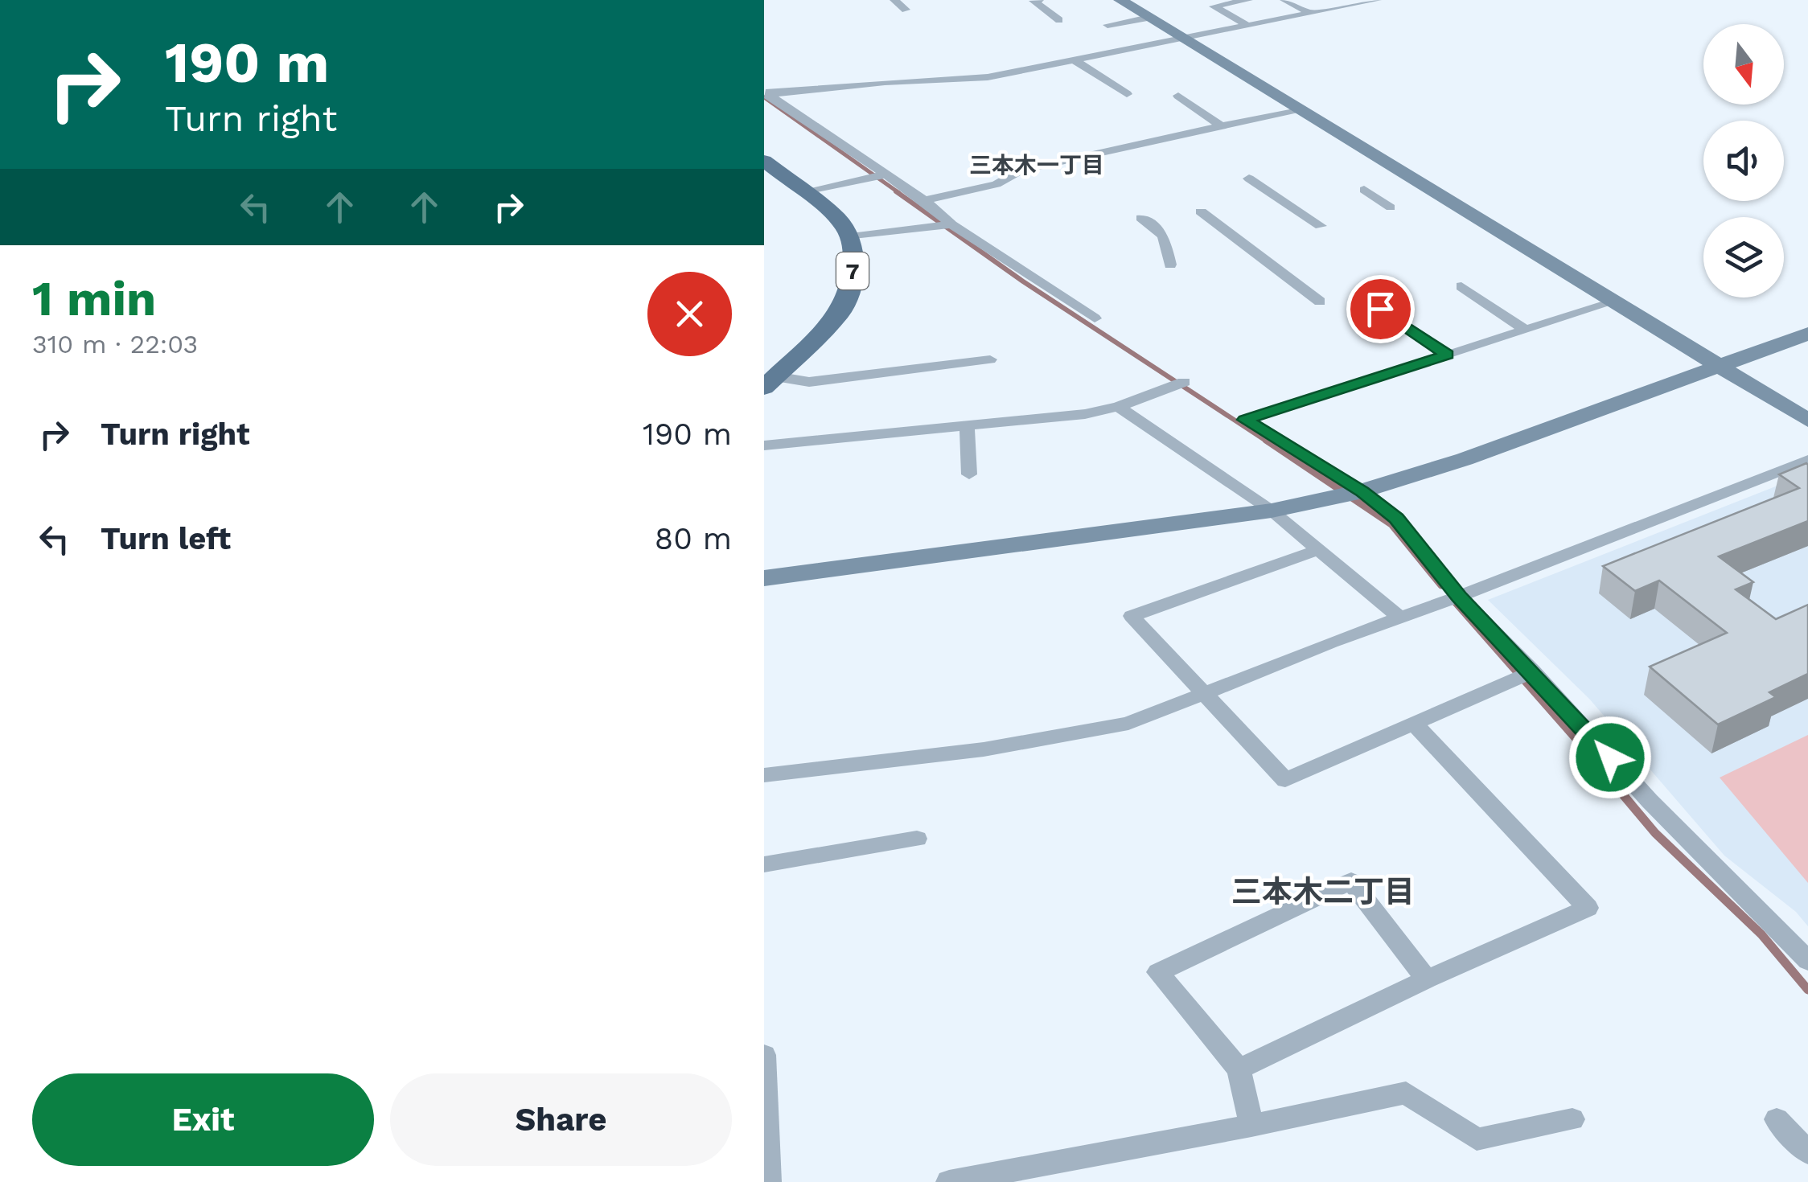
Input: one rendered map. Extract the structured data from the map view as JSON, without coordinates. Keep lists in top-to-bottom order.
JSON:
{
  "streets": {
    "main road": ["7"]
  },
  "districts": ["三本木一丁目", "三本木二丁目"],
  "north": "bottom",
  "page": {
    "turn": ["190 m", "Turn right"],
    "heading": ["1 min", "310 m · 22:03"],
    "list": [
      {
        "name": "Turn right",
        "value": "190 m"
      },
      {
        "name": "Turn left",
        "value": "80 m"
      }
    ],
    "buttons": ["Exit", "Share"]
  }
}
